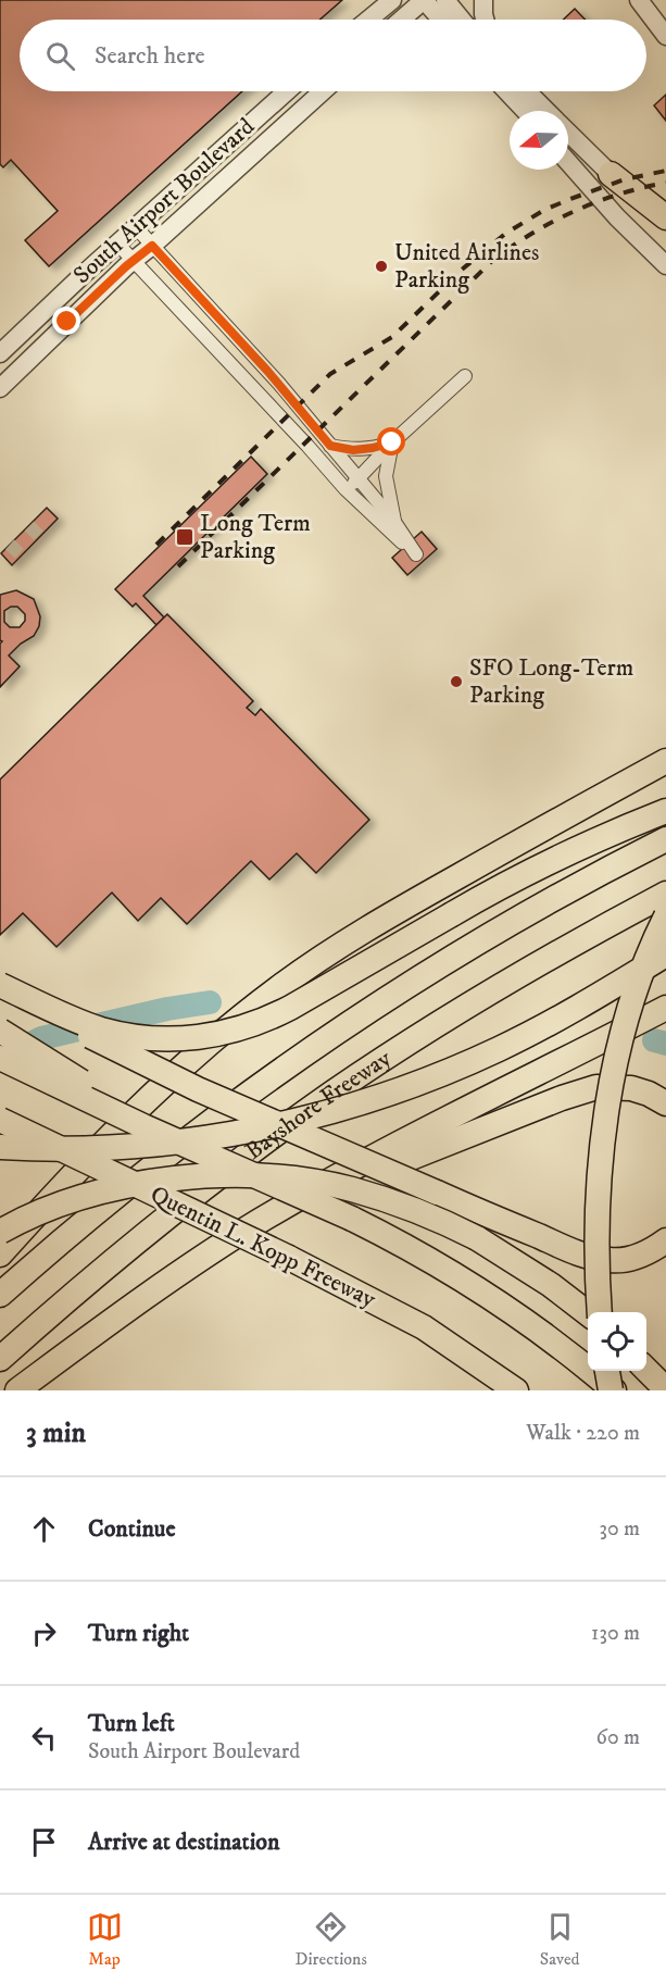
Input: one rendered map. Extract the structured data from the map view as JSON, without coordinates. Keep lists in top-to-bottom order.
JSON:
{
  "streets": {
    "highway": ["Bayshore Freeway", "Quentin L. Kopp Freeway"],
    "street": ["South Airport Boulevard"]
  },
  "places": {
    "other": ["United Airlines Parking", "SFO Long-Term Parking"],
    "transit": ["Long Term Parking"]
  },
  "north": "left",
  "page": {
    "search": "Search here",
    "heading": ["3 min", "Walk · 220 m"],
    "list": [
      ["Continue", "30 m"],
      ["Turn right", "130 m"],
      ["Turn left", "South Airport Boulevard", "60 m"],
      "Arrive at destination"
    ],
    "nav": ["Map", "Directions", "Saved"]
  }
}
